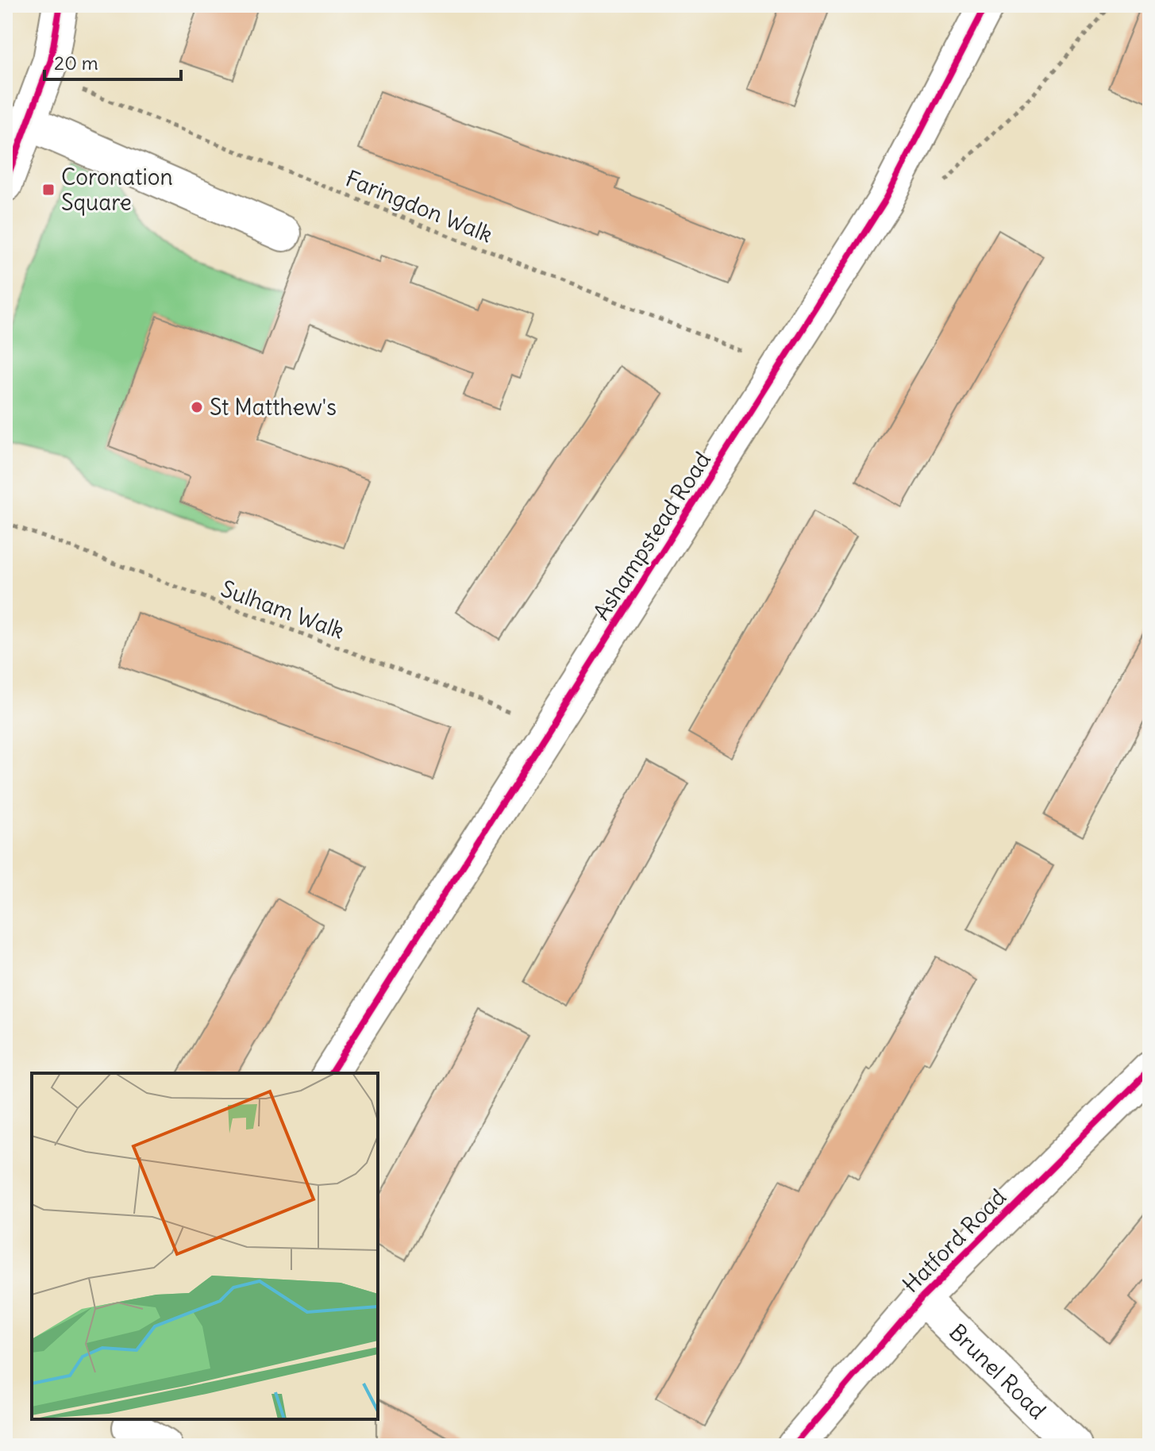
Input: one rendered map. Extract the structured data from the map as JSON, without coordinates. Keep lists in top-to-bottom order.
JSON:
{
  "streets": {
    "street": ["Ashampstead Road", "Hatford Road", "Brunel Road"],
    "path": ["Faringdon Walk", "Sulham Walk"]
  },
  "crossings": [
    ["Faringdon Walk", "Ashampstead Road"],
    ["Ashampstead Road", "Sulham Walk"],
    ["Hatford Road", "Brunel Road"]
  ],
  "places": {
    "transit": ["Coronation Square"],
    "other": ["St Matthew's"]
  },
  "scale_bar": "20 m"
}
